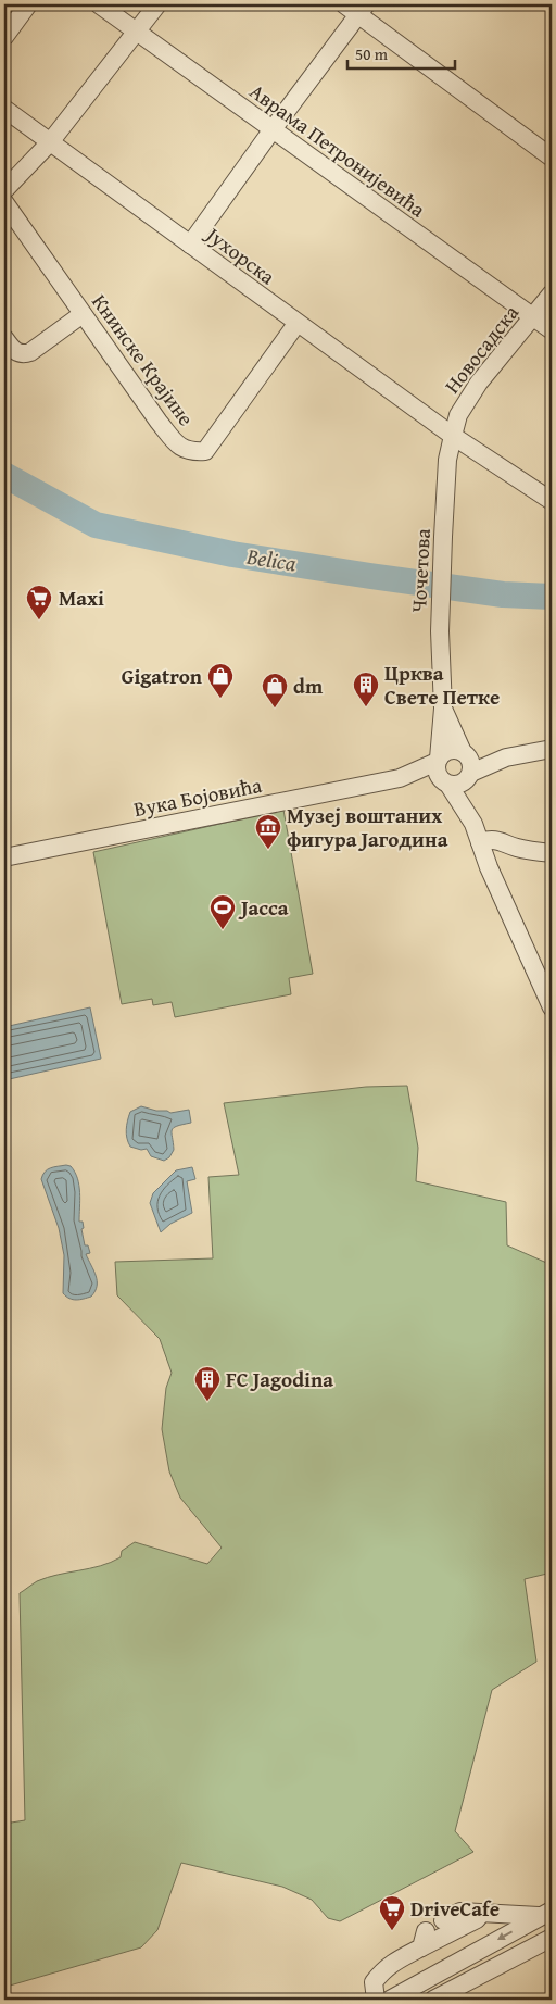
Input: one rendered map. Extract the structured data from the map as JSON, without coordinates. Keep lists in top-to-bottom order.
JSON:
{
  "streets": {
    "street": [
      "Аврама Петронијевића",
      "Јухорска",
      "Новосадска",
      "Книнске Крајине",
      "Чочетова",
      "Вука Бојовића"
    ]
  },
  "crossings": [
    ["Аврама Петронијевића", "Новосадска"],
    ["Јухорска", "Новосадска"],
    ["Јухорска", "Книнске Крајине"],
    ["Јухорска", "Чочетова"],
    ["Новосадска", "Чочетова"],
    ["Чочетова", "Вука Бојовића"]
  ],
  "water": ["Belica"],
  "places": {
    "supermarket": ["Maxi", "DriveCafe"],
    "shop": ["Gigatron", "dm"],
    "building": ["Црква Свете Петке", "FC Jagodina"],
    "museum": ["Музеј воштаних фигура Јагодина"],
    "sports": ["Јасса"]
  },
  "scale_bar": "50 m"
}
